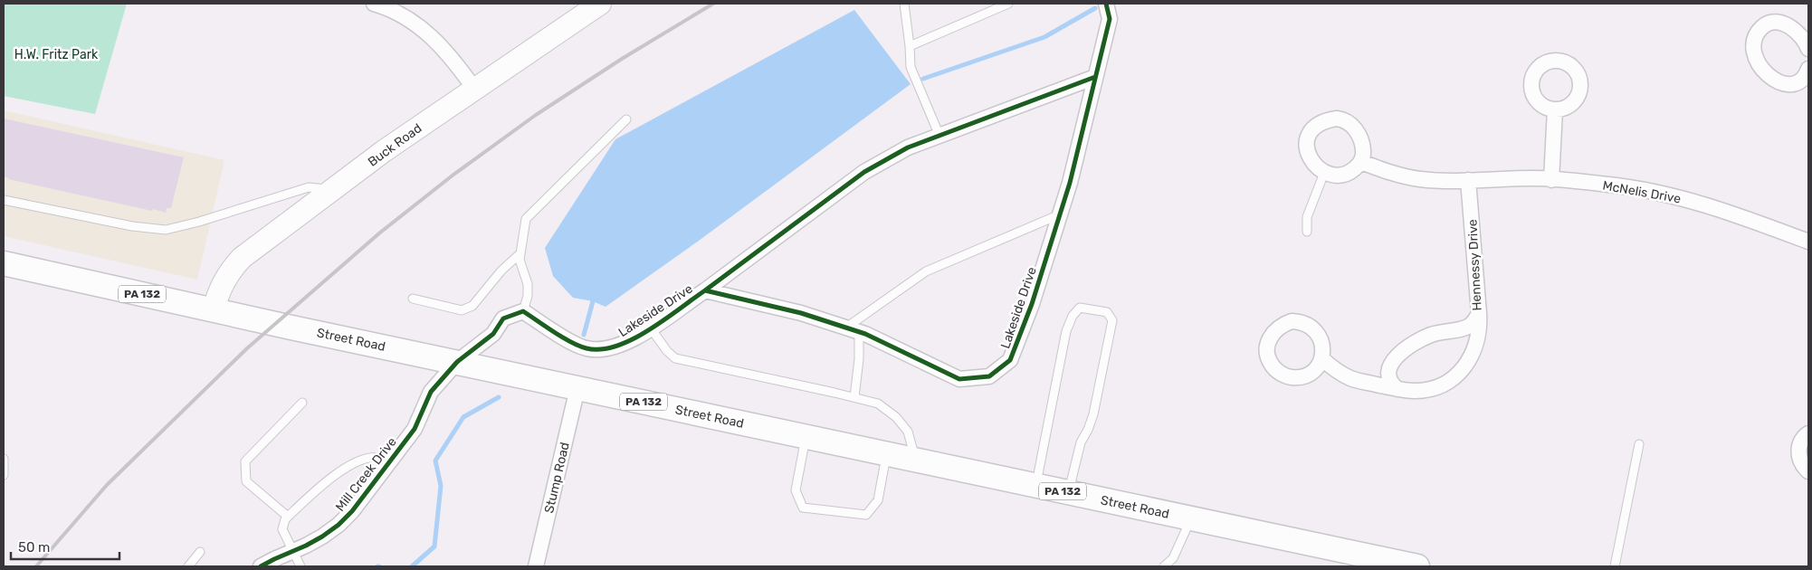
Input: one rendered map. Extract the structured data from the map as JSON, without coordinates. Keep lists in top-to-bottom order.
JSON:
{
  "streets": {
    "main road": ["PA 132", "Street Road"],
    "street": [
      "Buck Road",
      "McNelis Drive",
      "Hennessy Drive",
      "Lakeside Drive",
      "Mill Creek Drive",
      "Stump Road"
    ]
  },
  "crossings": [
    ["Buck Road", "Street Road"],
    ["McNelis Drive", "Hennessy Drive"],
    ["Street Road", "Mill Creek Drive"],
    ["Street Road", "Stump Road"]
  ],
  "parks": ["H.W. Fritz Park"],
  "scale_bar": "50 m"
}
